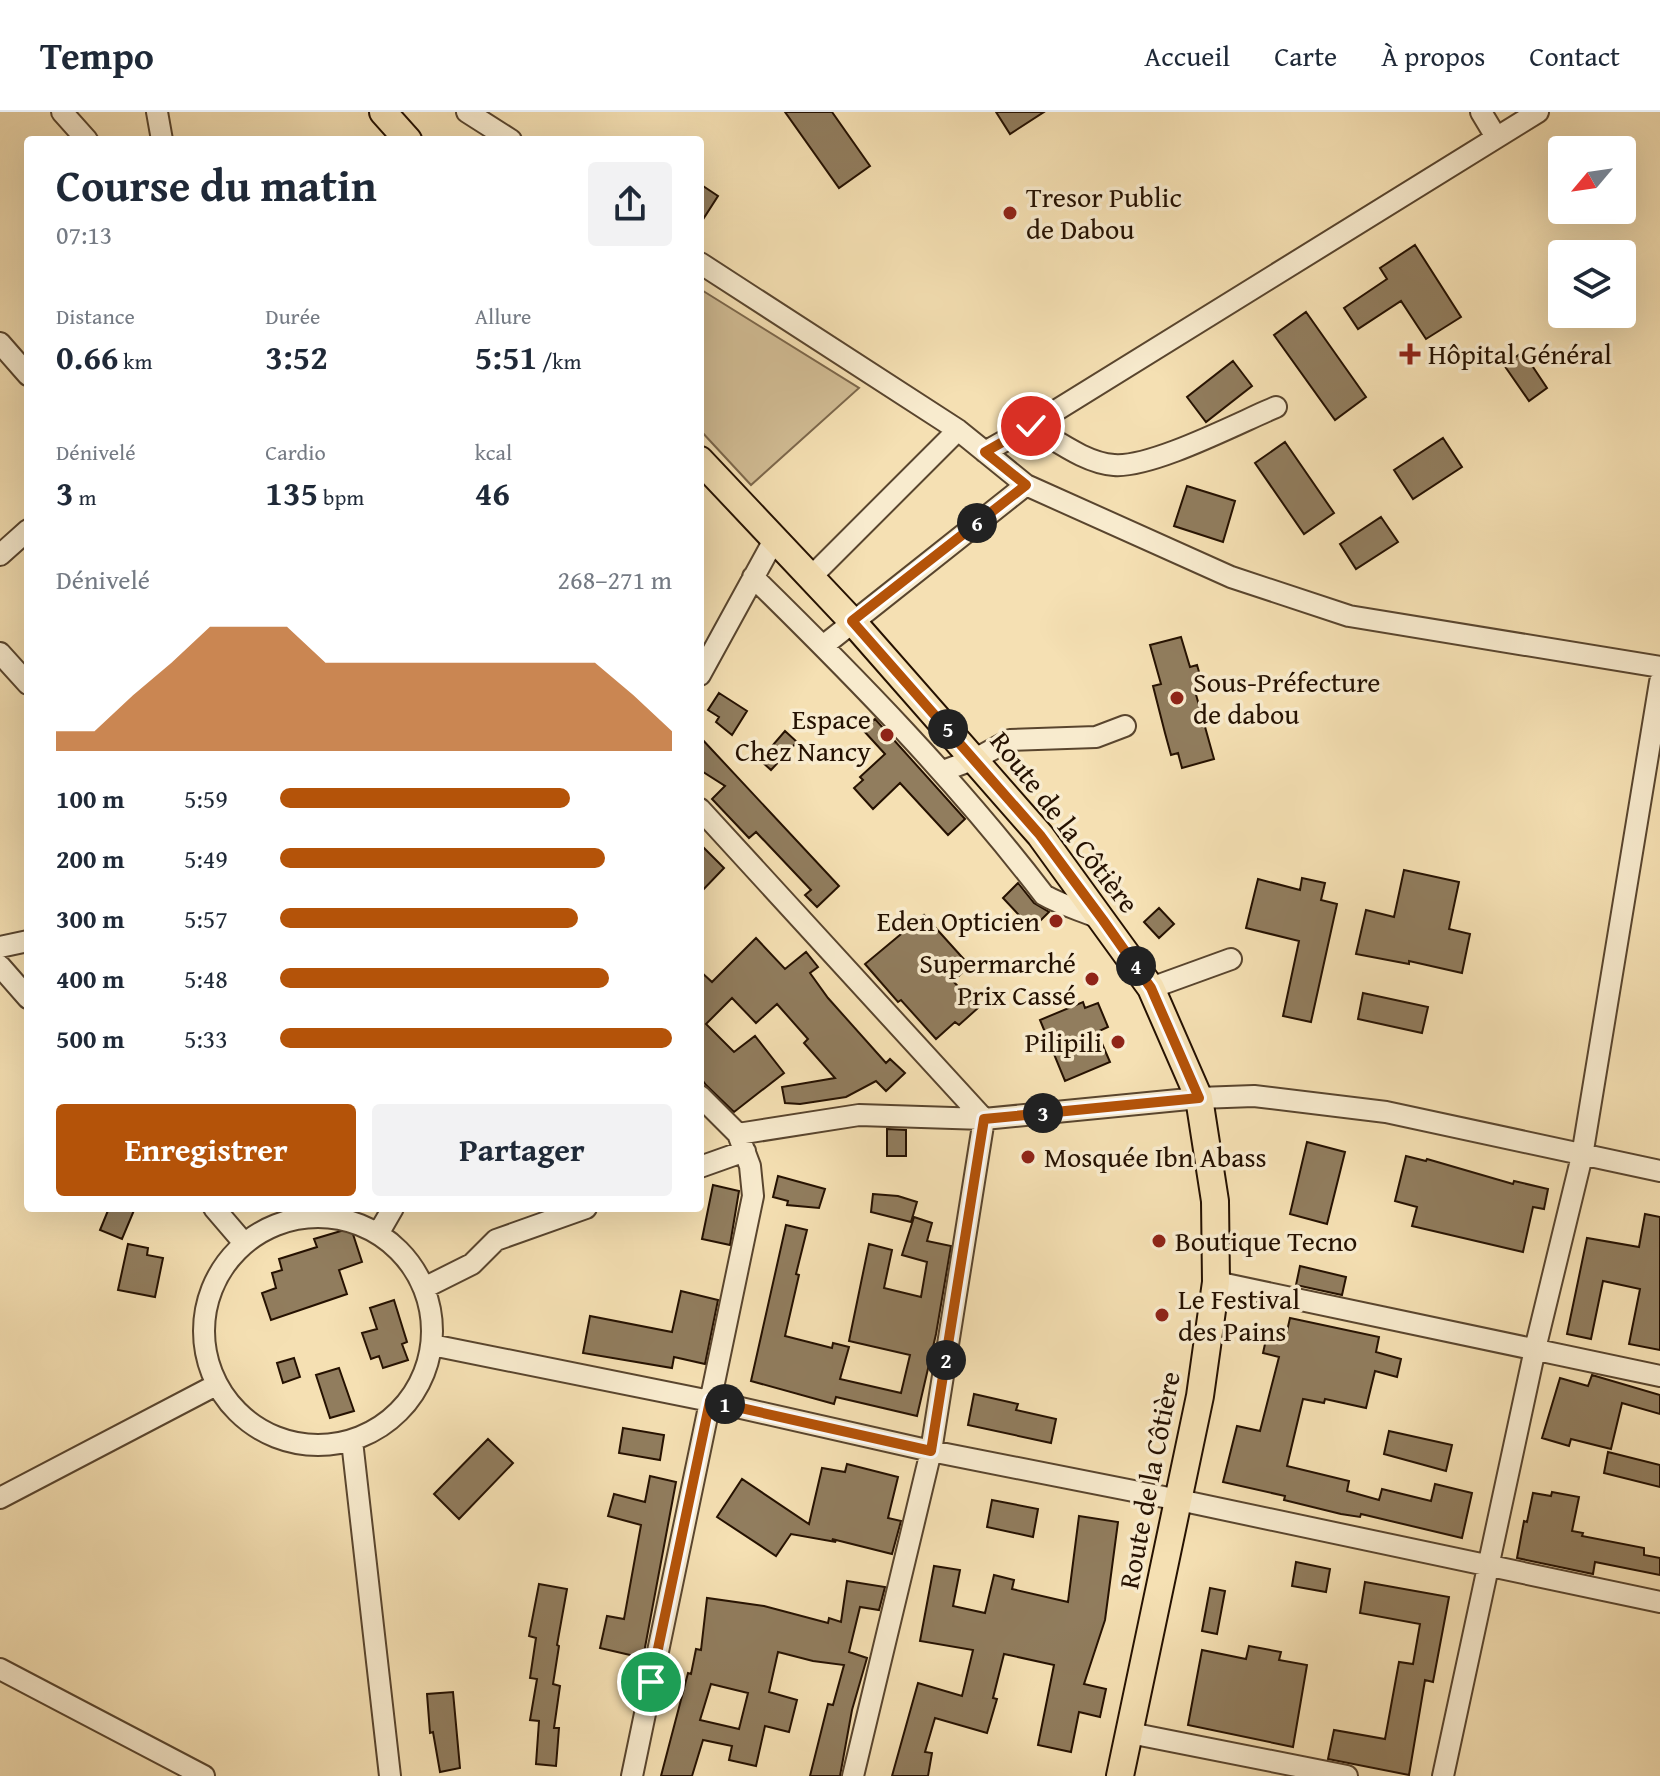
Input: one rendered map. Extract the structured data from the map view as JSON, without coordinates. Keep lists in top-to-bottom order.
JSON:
{
  "streets": {
    "main road": ["Route de la Côtière"]
  },
  "places": {
    "other": [
      "Tresor Public de Dabou",
      "Sous-Préfecture de dabou",
      "Espace Chez Nancy",
      "Eden Opticien",
      "Supermarché Prix Cassé",
      "Pilipili",
      "Mosquée Ibn Abass",
      "Boutique Tecno",
      "Le Festival des Pains"
    ],
    "health": ["Hôpital Général"]
  },
  "north": "bottom left",
  "page": {
    "header": "Tempo",
    "nav": [
      "Accueil",
      "Carte",
      "À propos",
      "Contact"
    ],
    "heading": ["Course du matin", "07:13"],
    "stats": [
      ["Distance", "0.66 km"],
      ["Durée", "3:52"],
      ["Allure", "5:51 /km"],
      ["Dénivelé", "3 m"],
      ["Cardio", "135 bpm"],
      ["kcal", "46"]
    ],
    "pins": [
      "6",
      "5",
      "4",
      "3",
      "2",
      "1"
    ],
    "chart": ["Dénivelé", "268–271 m"],
    "list": [
      {
        "name": "100 m",
        "note": "5:59"
      },
      {
        "name": "200 m",
        "note": "5:49"
      },
      {
        "name": "300 m",
        "note": "5:57"
      },
      {
        "name": "400 m",
        "note": "5:48"
      },
      {
        "name": "500 m",
        "note": "5:33"
      }
    ],
    "buttons": ["Enregistrer", "Partager"]
  }
}
